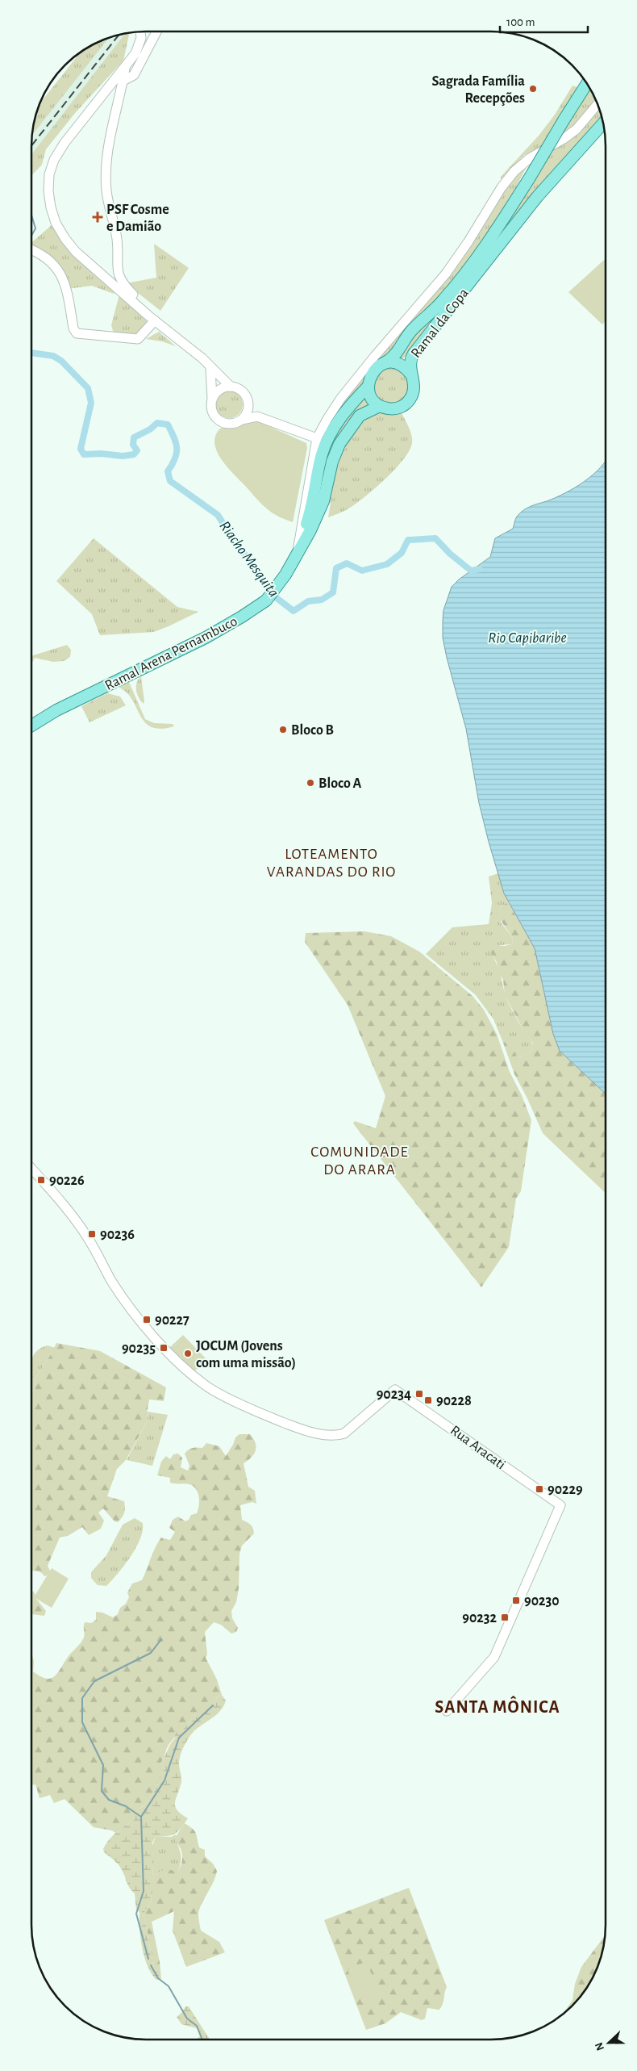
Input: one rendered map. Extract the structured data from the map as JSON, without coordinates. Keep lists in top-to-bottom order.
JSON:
{
  "streets": {
    "main road": ["Ramal da Copa", "Ramal Arena Pernambuco"],
    "street": ["Rua Aracati"]
  },
  "crossings": [
    ["Ramal da Copa", "Ramal Arena Pernambuco"]
  ],
  "districts": ["LOTEAMENTO VARANDAS DO RIO", "COMUNIDADE DO ARARA", "SANTA MÔNICA"],
  "water": ["Riacho Mesquita", "Rio Capibaribe"],
  "places": {
    "other": [
      "Sagrada Família Recepções",
      "Bloco B",
      "Bloco A",
      "JOCUM (Jovens com uma missão)"
    ],
    "health": ["PSF Cosme e Damião"],
    "transit": [
      "90226",
      "90236",
      "90227",
      "90235",
      "90234",
      "90228",
      "90229",
      "90230",
      "90232"
    ]
  },
  "scale_bar": "100 m",
  "north": "left"
}
